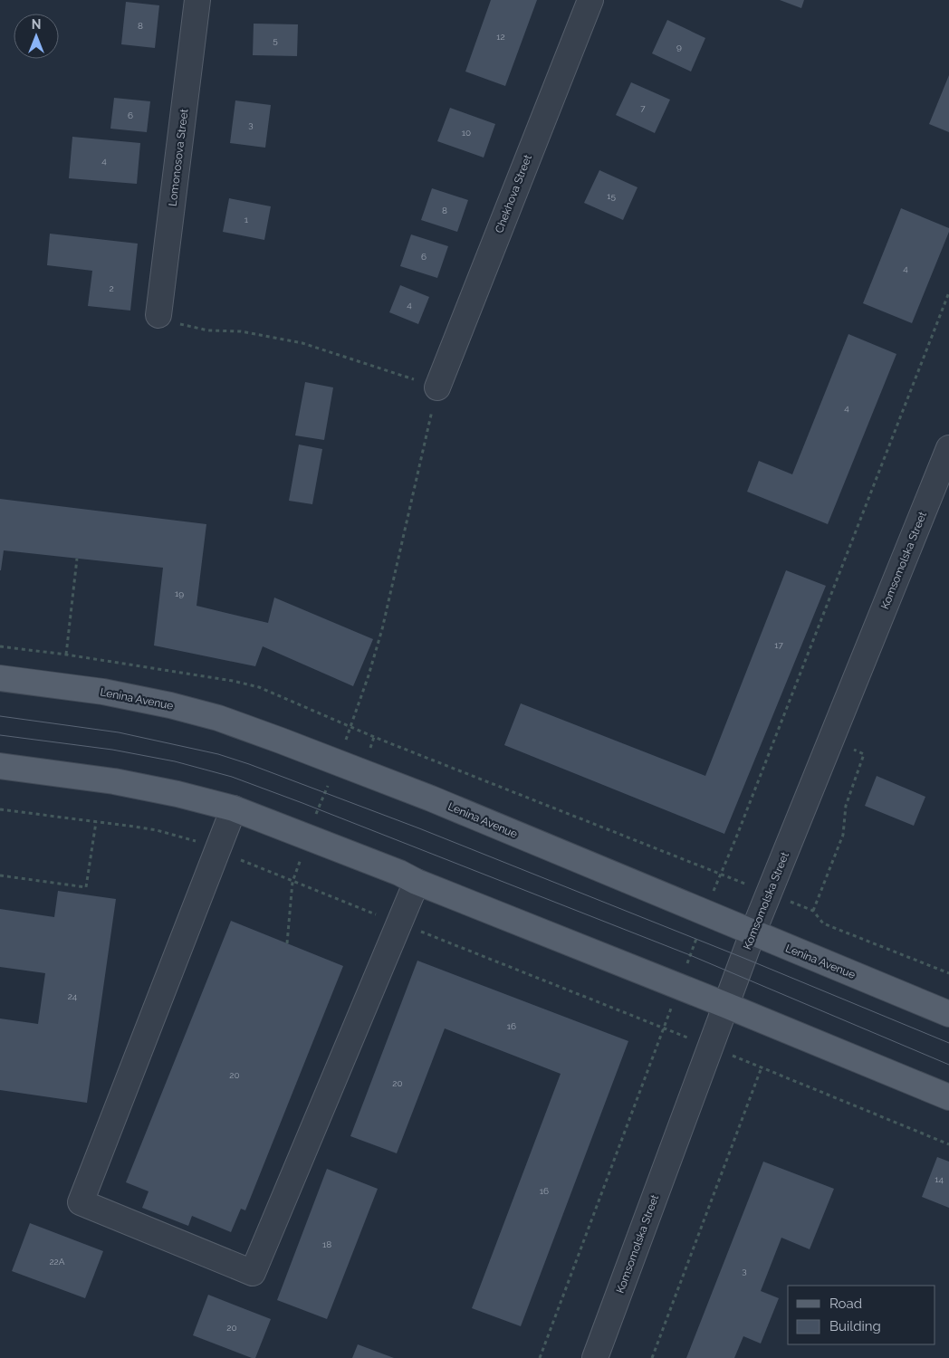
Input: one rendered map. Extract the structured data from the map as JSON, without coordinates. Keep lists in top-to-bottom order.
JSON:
{
  "streets": {
    "main road": ["Lenina Avenue"],
    "street": ["Lomonosova Street", "Chekhova Street", "Komsomolska Street"]
  },
  "crossings": [
    ["Komsomolska Street", "Lenina Avenue"]
  ],
  "house_numbers": [
    "8",
    "12",
    "5",
    "9",
    "7",
    "6",
    "3",
    "10",
    "4",
    "15",
    "8",
    "1",
    "6",
    "4",
    "2",
    "4",
    "4",
    "19",
    "17",
    "24",
    "16",
    "20",
    "20",
    "14",
    "16",
    "18",
    "22А",
    "3",
    "20"
  ],
  "legend": ["Road", "Building"],
  "north": "top"
}
